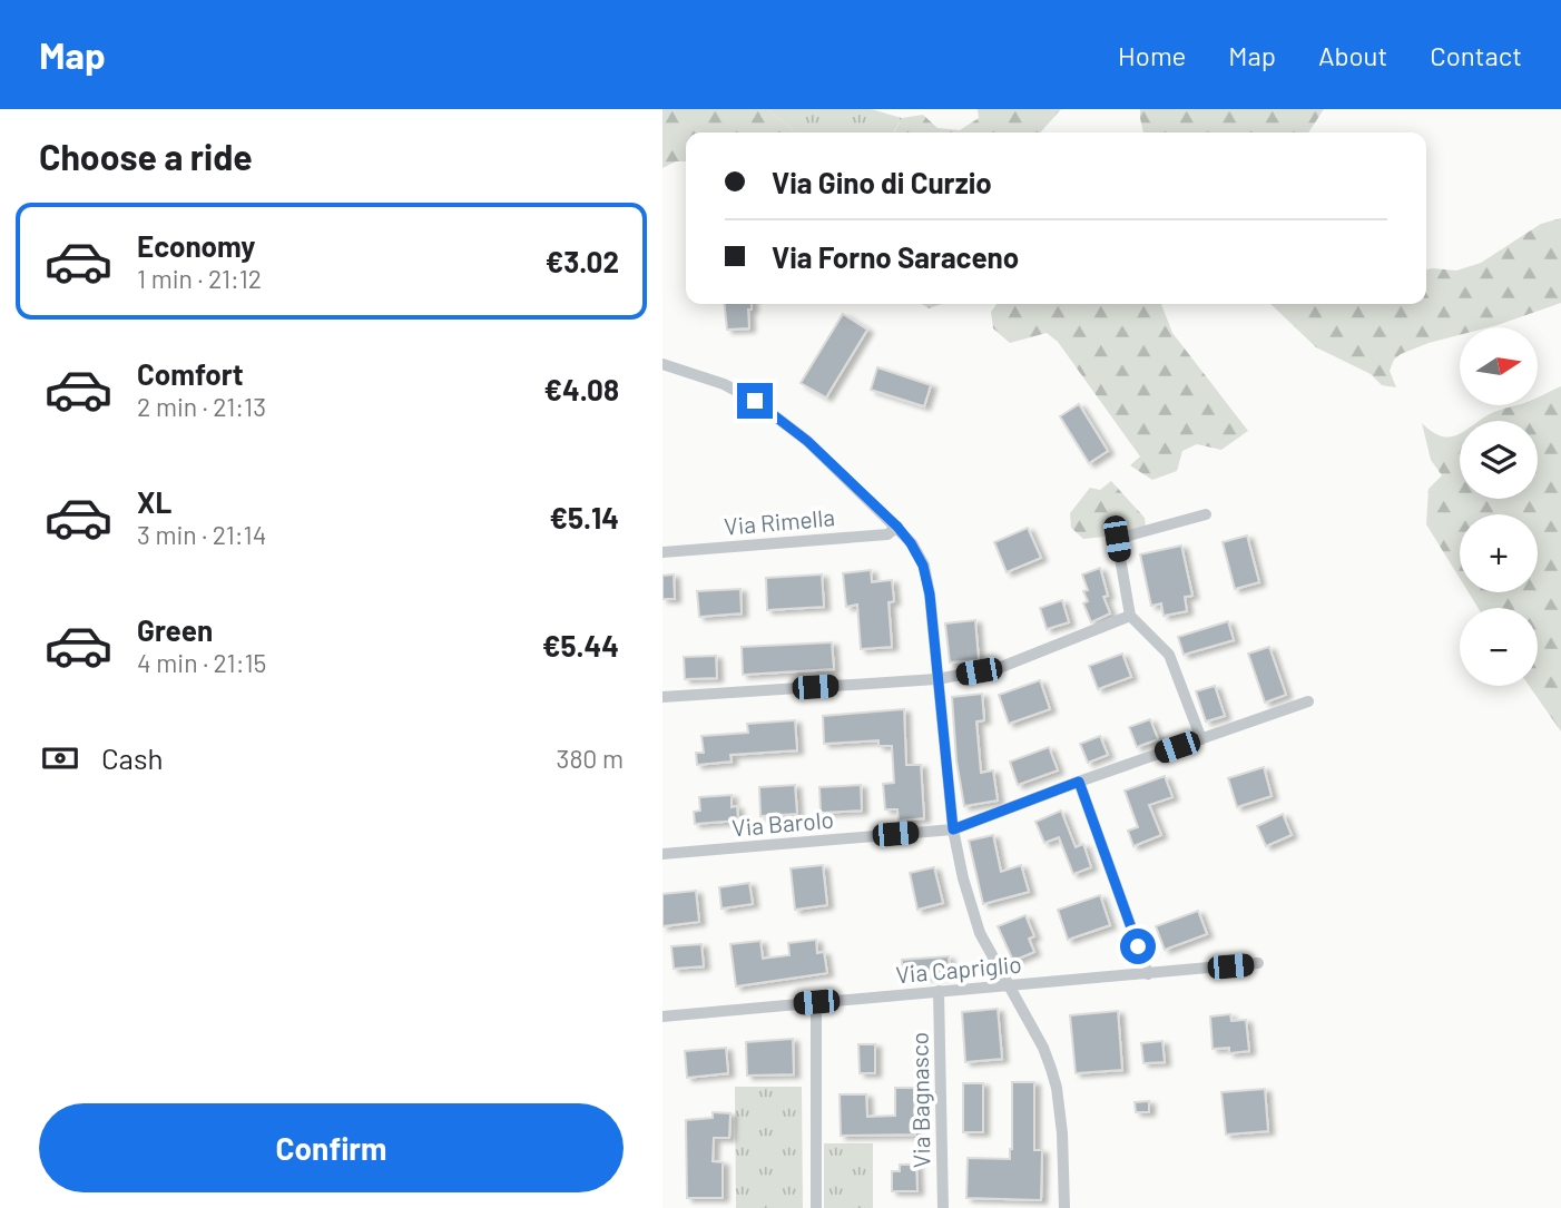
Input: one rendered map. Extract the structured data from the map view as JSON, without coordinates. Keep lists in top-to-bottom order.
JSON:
{
  "streets": {
    "street": [
      "Via Rimella",
      "Via Barolo",
      "Via Capriglio",
      "Via Bagnasco"
    ]
  },
  "crossings": [
    ["Via Capriglio", "Via Bagnasco"]
  ],
  "north": "right",
  "page": {
    "header": "Map",
    "nav": [
      "Home",
      "Map",
      "About",
      "Contact"
    ],
    "heading": "Choose a ride",
    "banner": ["Via Gino di Curzio", "Via Forno Saraceno"],
    "list": [
      {
        "name": "Economy",
        "note": "1 min · 21:12",
        "value": "€3.02"
      },
      {
        "name": "Comfort",
        "note": "2 min · 21:13",
        "value": "€4.08"
      },
      {
        "name": "XL",
        "note": "3 min · 21:14",
        "value": "€5.14"
      },
      {
        "name": "Green",
        "note": "4 min · 21:15",
        "value": "€5.44"
      }
    ],
    "map_buttons": ["+", "−"],
    "pay": ["Cash", "380 m"],
    "buttons": "Confirm"
  }
}
